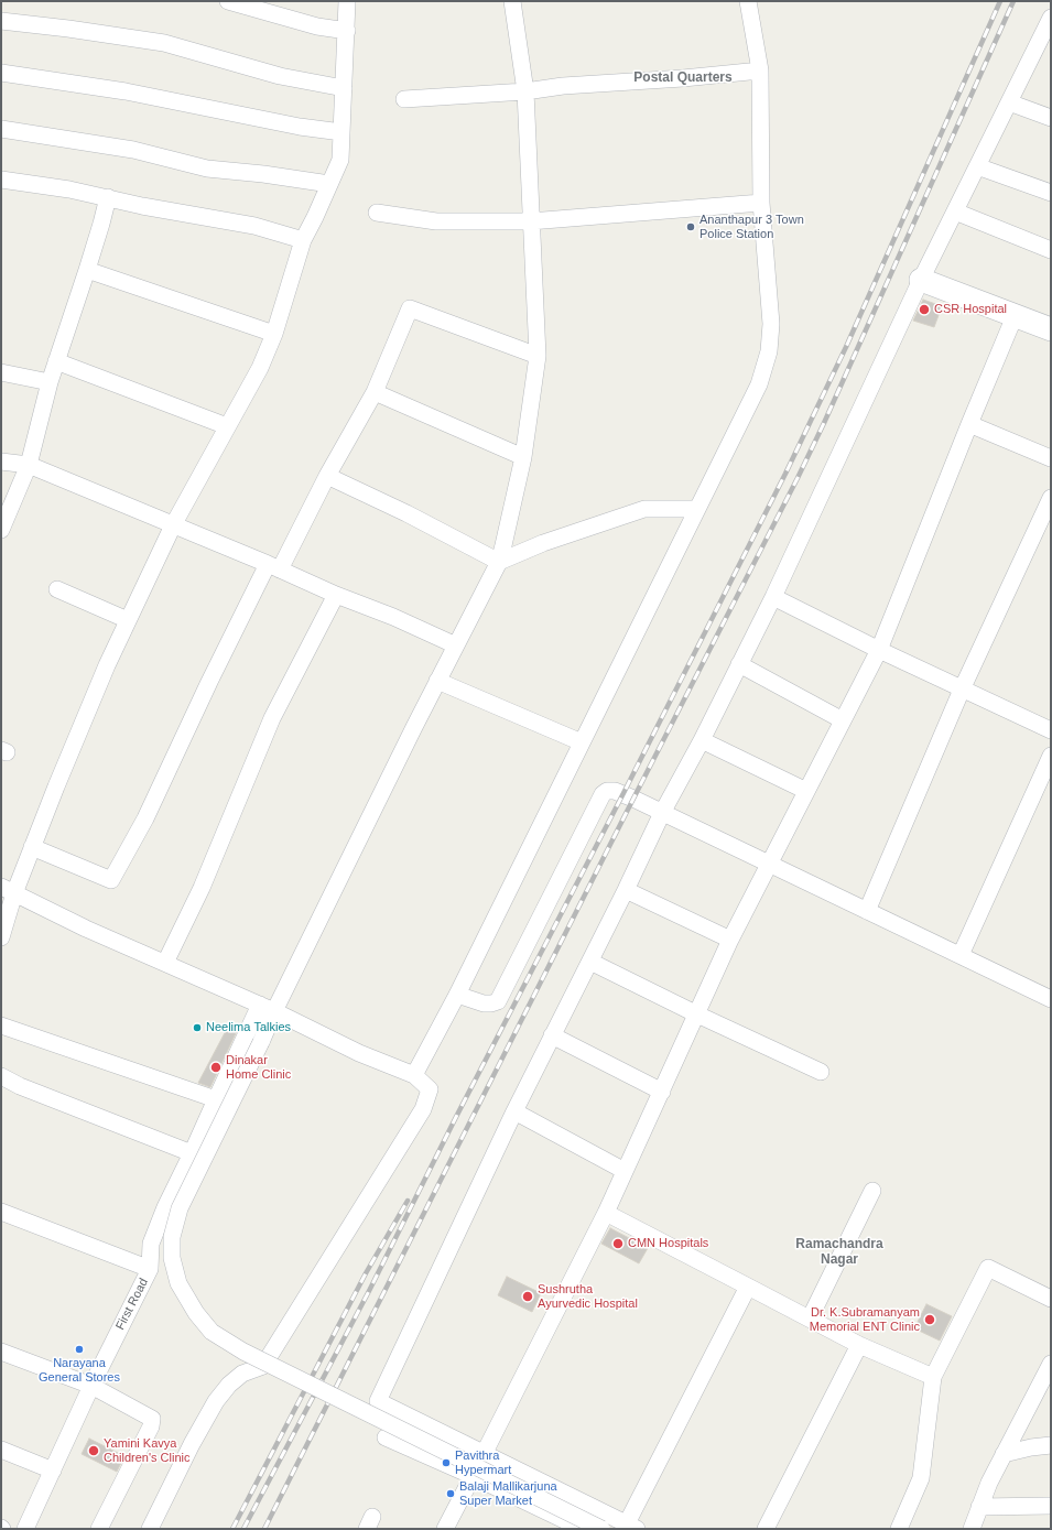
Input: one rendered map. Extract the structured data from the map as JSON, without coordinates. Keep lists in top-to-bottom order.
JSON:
{
  "streets": {
    "street": ["First Road"]
  },
  "districts": ["Postal Quarters", "Ramachandra Nagar"],
  "places": [
    "Ananthapur 3 Town Police Station",
    "CSR Hospital",
    "Neelima Talkies",
    "Dinakar Home Clinic",
    "CMN Hospitals",
    "Sushrutha Ayurvedic Hospital",
    "Dr. K.Subramanyam Memorial ENT Clinic",
    "Narayana General Stores",
    "Yamini Kavya Children's Clinic",
    "Pavithra Hypermart",
    "Balaji Mallikarjuna Super Market"
  ]
}
